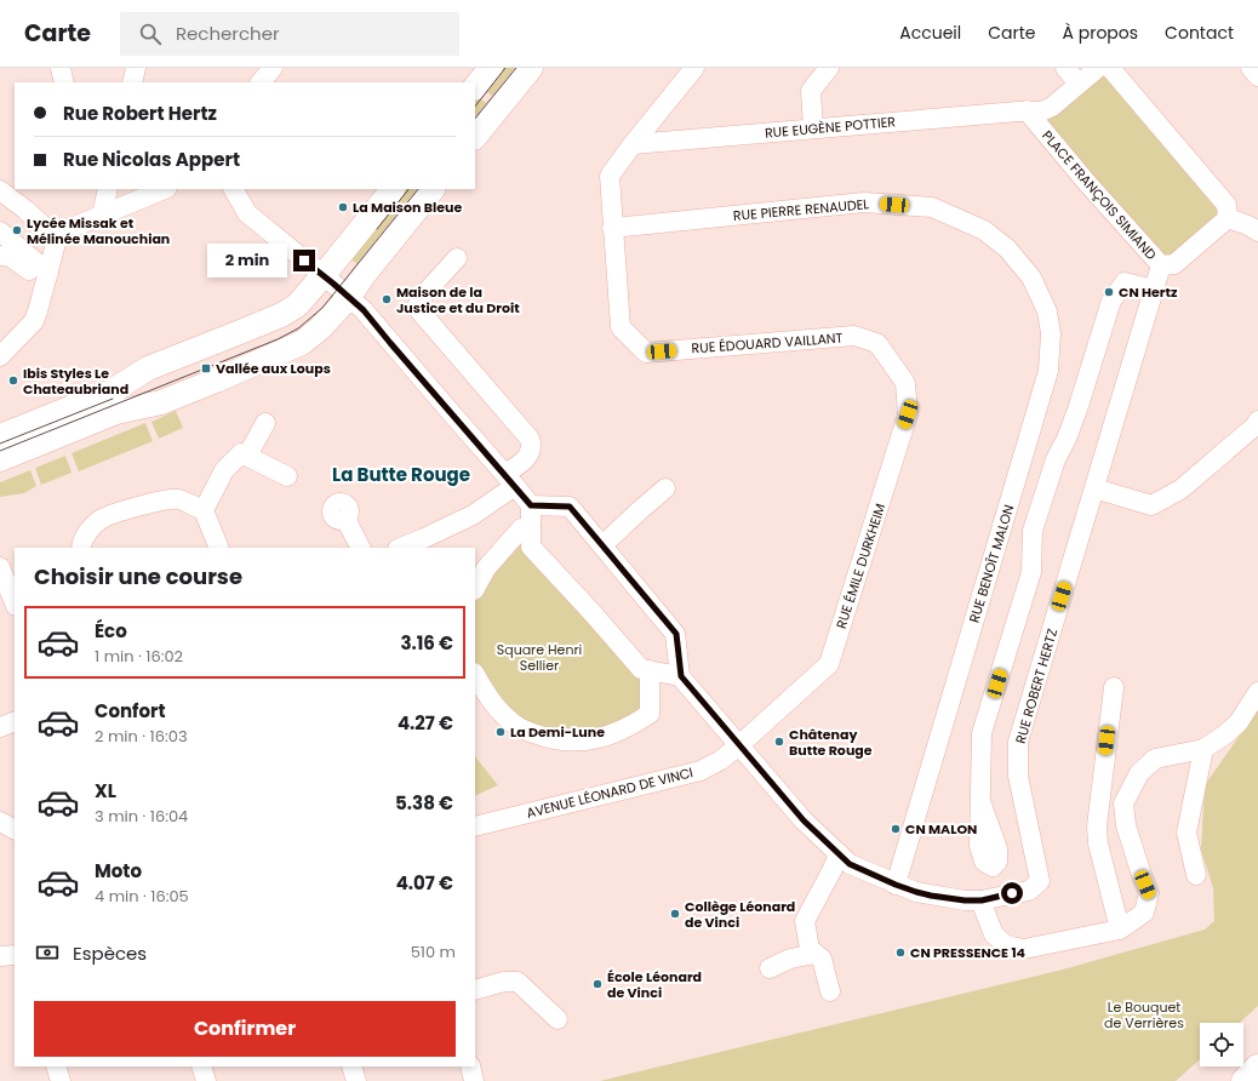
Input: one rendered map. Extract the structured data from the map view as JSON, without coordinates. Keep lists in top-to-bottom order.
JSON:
{
  "streets": {
    "street": [
      "RUE EUGÈNE POTTIER",
      "PLACE FRANÇOIS SIMIAND",
      "RUE PIERRE RENAUDEL",
      "RUE ÉDOUARD VAILLANT",
      "RUE BENOÎT MALON",
      "RUE ÉMILE DURKHEIM",
      "RUE ROBERT HERTZ",
      "AVENUE LÉONARD DE VINCI"
    ]
  },
  "crossings": [
    ["RUE EUGÈNE POTTIER", "PLACE FRANÇOIS SIMIAND"],
    ["RUE EUGÈNE POTTIER", "RUE ÉDOUARD VAILLANT"],
    ["PLACE FRANÇOIS SIMIAND", "RUE ROBERT HERTZ"],
    ["RUE PIERRE RENAUDEL", "RUE ÉDOUARD VAILLANT"],
    ["RUE PIERRE RENAUDEL", "RUE BENOÎT MALON"],
    ["RUE ÉDOUARD VAILLANT", "RUE ÉMILE DURKHEIM"],
    ["RUE ÉMILE DURKHEIM", "AVENUE LÉONARD DE VINCI"]
  ],
  "districts": ["La Butte Rouge"],
  "parks": ["Square Henri Sellier", "Le Bouquet de Verrières"],
  "places": {
    "other": [
      "La Maison Bleue",
      "Lycée Missak et Mélinée Manouchian",
      "CN Hertz",
      "Maison de la Justice et du Droit",
      "Ibis Styles Le Chateaubriand",
      "La Demi-Lune",
      "Châtenay Butte Rouge",
      "CN MALON",
      "Collège Léonard de Vinci",
      "CN PRESSENCE 14",
      "École Léonard de Vinci"
    ],
    "transit": ["Vallée aux Loups"]
  },
  "page": {
    "header": "Carte",
    "search": "Rechercher",
    "nav": [
      "Accueil",
      "Carte",
      "À propos",
      "Contact"
    ],
    "banner": ["Rue Robert Hertz", "Rue Nicolas Appert"],
    "bubble": "2 min",
    "heading": "Choisir une course",
    "list": [
      {
        "name": "Éco",
        "note": "1 min · 16:02",
        "value": "3.16 €"
      },
      {
        "name": "Confort",
        "note": "2 min · 16:03",
        "value": "4.27 €"
      },
      {
        "name": "XL",
        "note": "3 min · 16:04",
        "value": "5.38 €"
      },
      {
        "name": "Moto",
        "note": "4 min · 16:05",
        "value": "4.07 €"
      }
    ],
    "pay": ["Espèces", "510 m"],
    "buttons": "Confirmer"
  }
}
